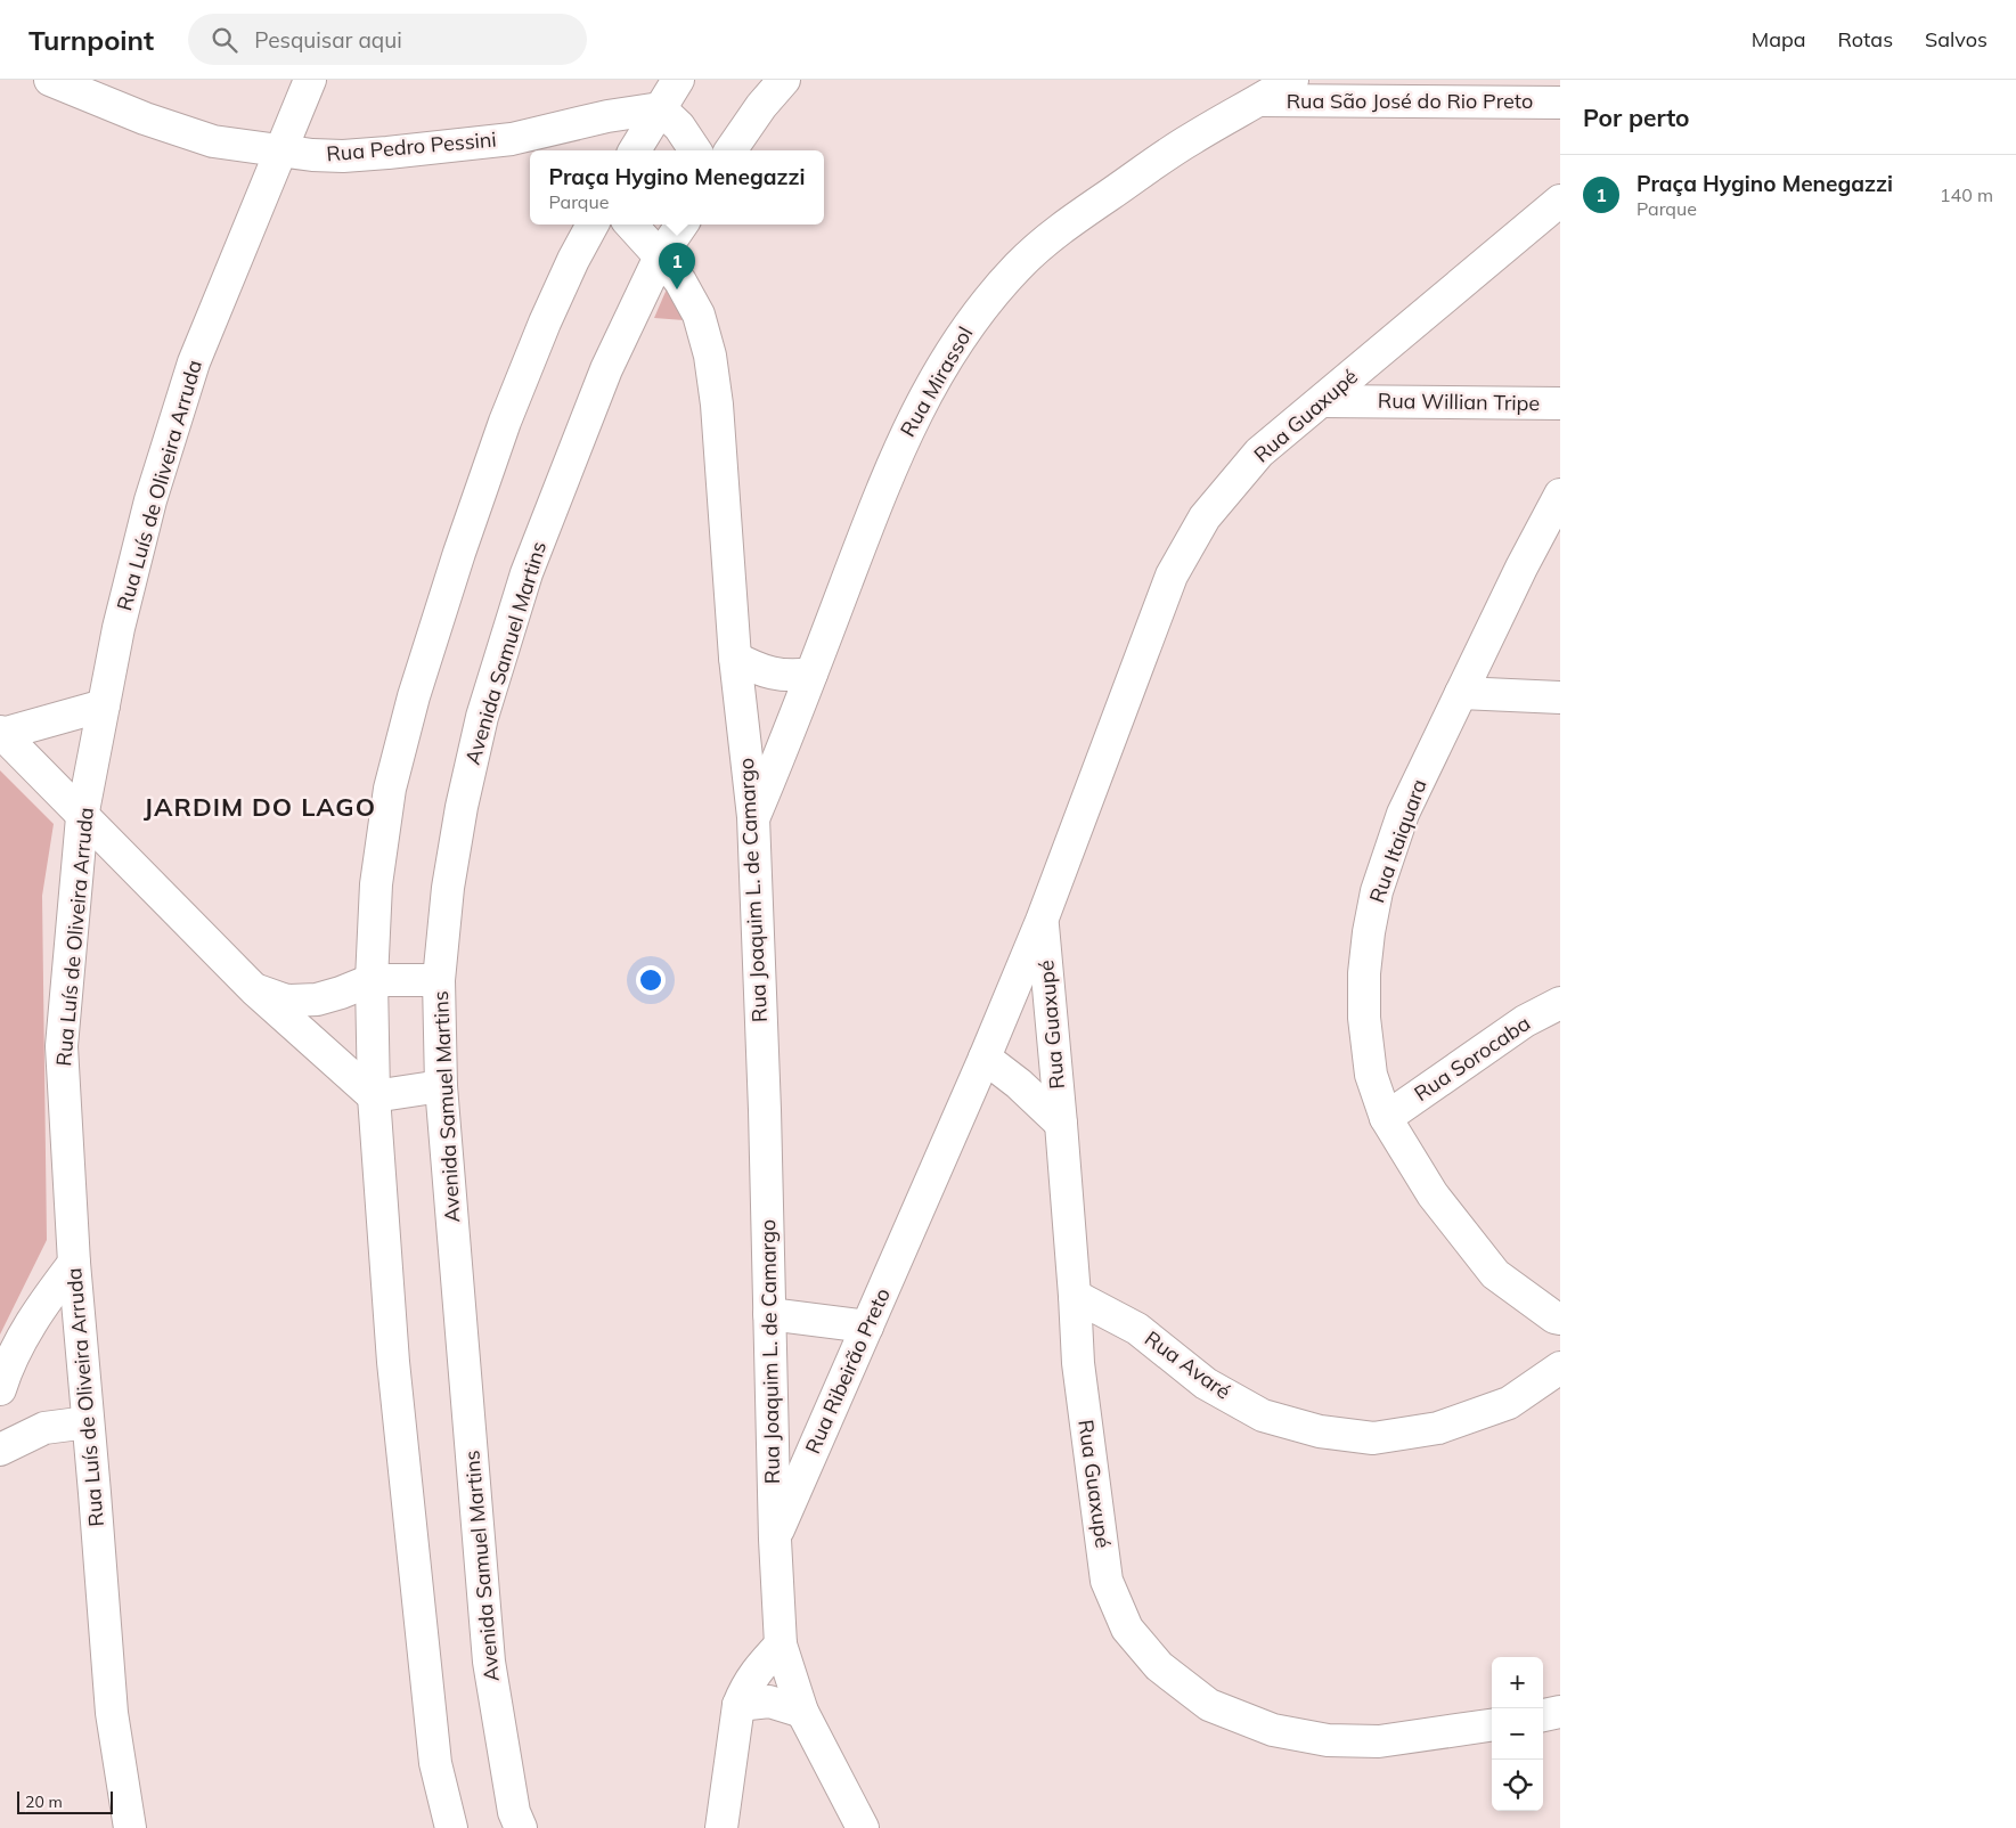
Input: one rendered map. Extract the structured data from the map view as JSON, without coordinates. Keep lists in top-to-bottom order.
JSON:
{
  "streets": {
    "street": [
      "Rua São José do Rio Preto",
      "Rua Pedro Pessini",
      "Rua Mirassol",
      "Rua Willian Tripe",
      "Rua Guaxupé",
      "Rua Luís de Oliveira Arruda",
      "Avenida Samuel Martins",
      "Rua Itaiquara",
      "Rua Joaquim L. de Camargo",
      "Rua Sorocaba",
      "Rua Avaré",
      "Rua Ribeirão Preto"
    ]
  },
  "crossings": [
    ["Rua São José do Rio Preto", "Rua Mirassol"],
    ["Rua Pedro Pessini", "Rua Luís de Oliveira Arruda"],
    ["Rua Mirassol", "Rua Joaquim L. de Camargo"],
    ["Rua Willian Tripe", "Rua Guaxupé"],
    ["Rua Guaxupé", "Rua Avaré"],
    ["Rua Guaxupé", "Rua Ribeirão Preto"],
    ["Avenida Samuel Martins", "Rua Joaquim L. de Camargo"],
    ["Rua Itaiquara", "Rua Sorocaba"],
    ["Rua Joaquim L. de Camargo", "Rua Ribeirão Preto"]
  ],
  "districts": ["JARDIM DO LAGO"],
  "scale_bar": "20 m",
  "page": {
    "header": "Turnpoint",
    "search": "Pesquisar aqui",
    "nav": ["Mapa", "Rotas", "Salvos"],
    "heading": "Por perto",
    "popup": ["Praça Hygino Menegazzi", "Parque"],
    "list": [
      {
        "mark": "1",
        "name": "Praça Hygino Menegazzi",
        "note": "Parque",
        "value": "140 m"
      }
    ],
    "pins": "1",
    "map_buttons": ["+", "−"],
    "scale": "20 m"
  }
}
